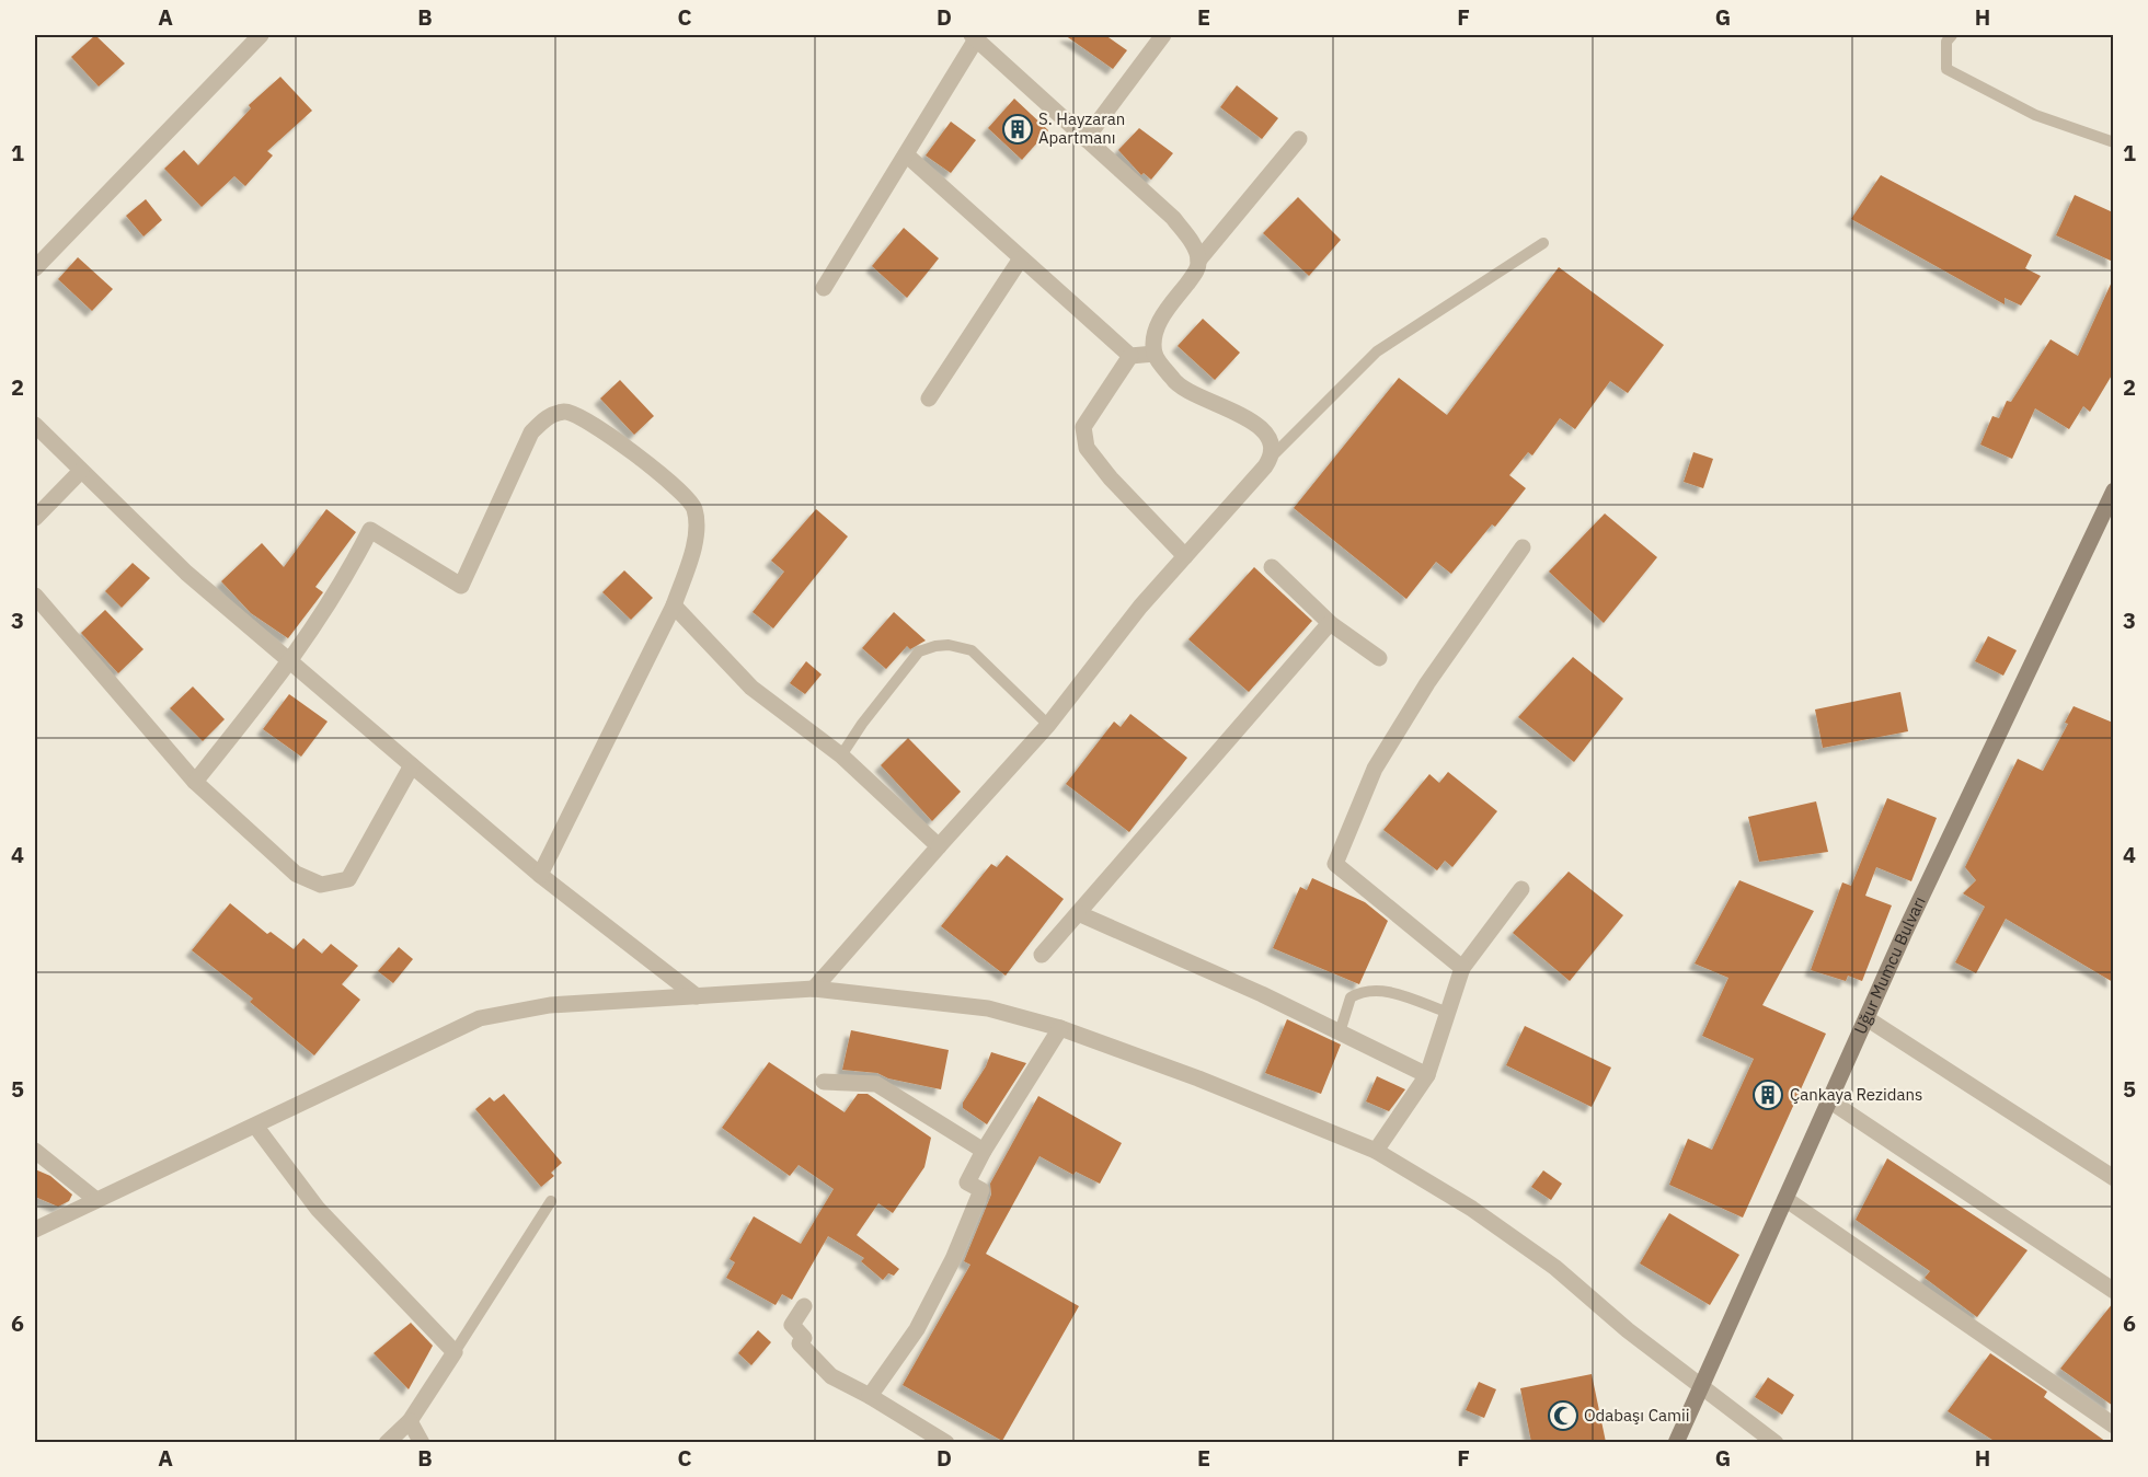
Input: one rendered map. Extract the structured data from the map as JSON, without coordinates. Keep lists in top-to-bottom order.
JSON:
{
  "streets": {
    "street": ["Uğur Mumcu Bulvarı"]
  },
  "places": {
    "building": ["S. Hayzaran Apartmanı", "Çankaya Rezidans"],
    "mosque": ["Odabaşı Camii"]
  },
  "grid": {
    "columns": [
      "A",
      "B",
      "C",
      "D",
      "E",
      "F",
      "G",
      "H"
    ],
    "rows": [
      "1",
      "2",
      "3",
      "4",
      "5",
      "6"
    ]
  }
}
